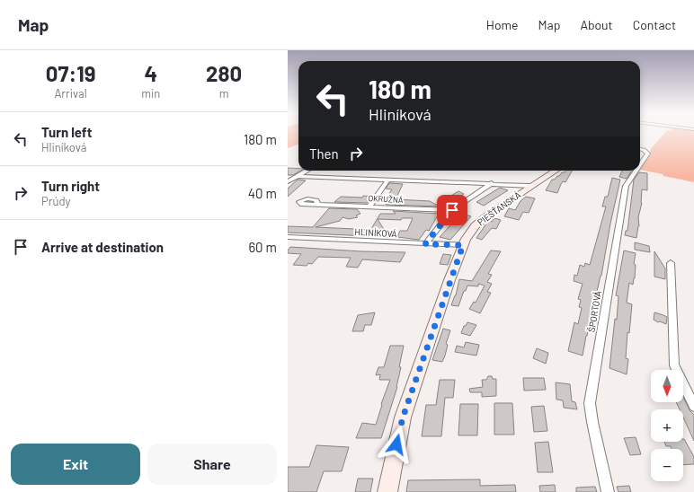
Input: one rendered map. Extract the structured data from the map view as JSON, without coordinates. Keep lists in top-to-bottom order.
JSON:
{
  "streets": {
    "main road": ["PIEŠŤANSKÁ"],
    "street": ["OKRUŽNÁ", "HLINÍKOVÁ", "ŠPORTOVÁ"]
  },
  "crossings": [
    ["PIEŠŤANSKÁ", "HLINÍKOVÁ"]
  ],
  "north": "bottom",
  "page": {
    "header": "Map",
    "nav": [
      "Home",
      "Map",
      "About",
      "Contact"
    ],
    "eta": [
      "07:19",
      "Arrival",
      "4",
      "min",
      "280",
      "m"
    ],
    "turn": ["180 m", "Hliníková"],
    "list": [
      {
        "name": "Turn left",
        "note": "Hliníková",
        "value": "180 m"
      },
      {
        "name": "Turn right",
        "note": "Prúdy",
        "value": "40 m"
      },
      {
        "name": "Arrive at destination",
        "value": "60 m"
      }
    ],
    "then": "Then",
    "map_buttons": ["+", "−"],
    "buttons": ["Exit", "Share"]
  }
}
